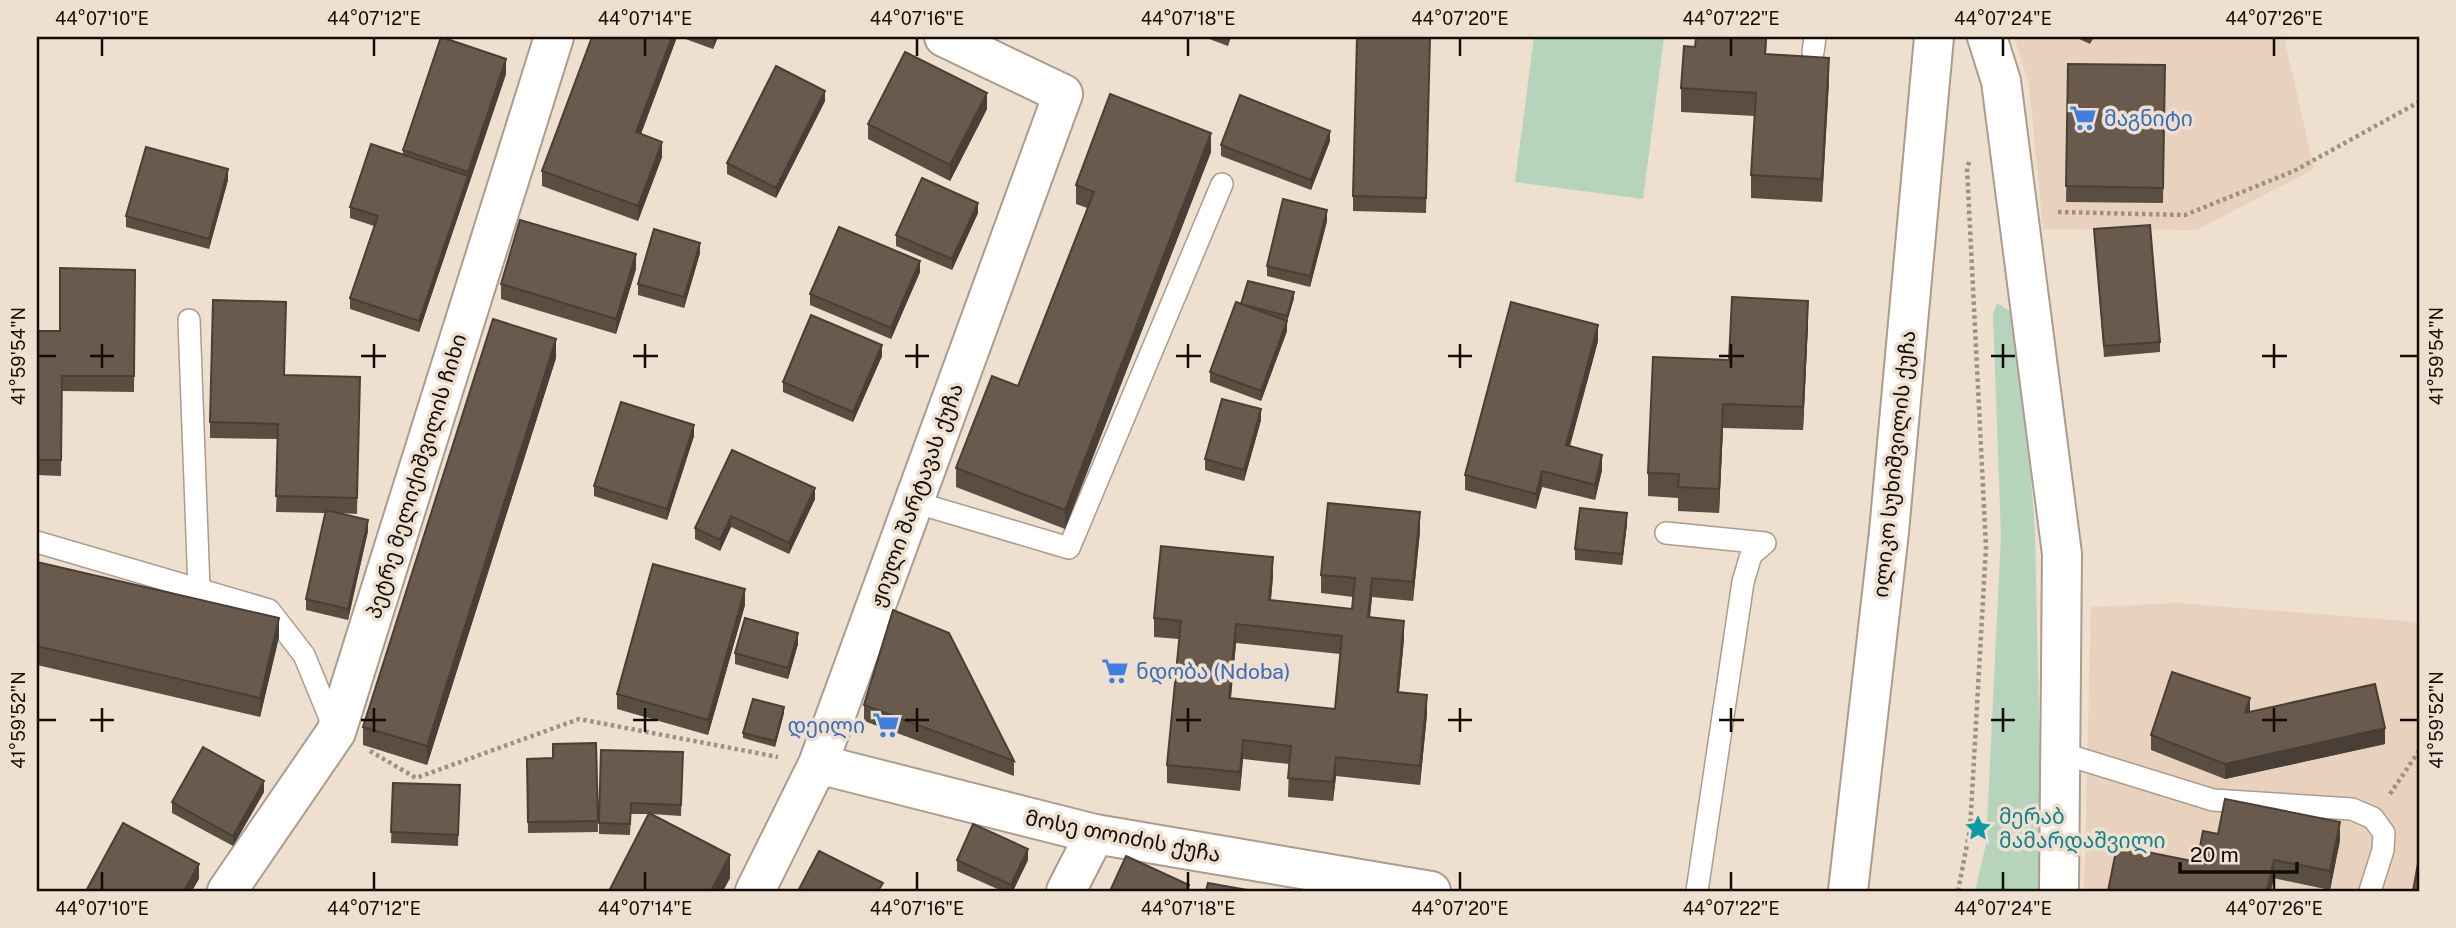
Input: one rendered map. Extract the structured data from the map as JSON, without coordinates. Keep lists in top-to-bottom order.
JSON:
{
  "streets": {
    "street": [
      "ილიკო სუხიშვილის ქუჩა",
      "პეტრე მელიქიშვილის ჩიხი",
      "ჟიული შარტავას ქუჩა",
      "მოსე თოიძის ქუჩა"
    ]
  },
  "crossings": [
    ["ჟიული შარტავას ქუჩა", "მოსე თოიძის ქუჩა"]
  ],
  "places": {
    "supermarket": ["მაგნიტი", "ნდობა (Ndoba)", "დეილი"],
    "place": ["მერაბ მამარდაშვილი"]
  },
  "scale_bar": "20 m",
  "coordinates": [
    "44°07'10\"E",
    "44°07'12\"E",
    "44°07'14\"E",
    "44°07'16\"E",
    "44°07'18\"E",
    "44°07'20\"E",
    "44°07'22\"E",
    "44°07'24\"E",
    "44°07'26\"E",
    "41°59'54\"N",
    "41°59'52\"N"
  ]
}
